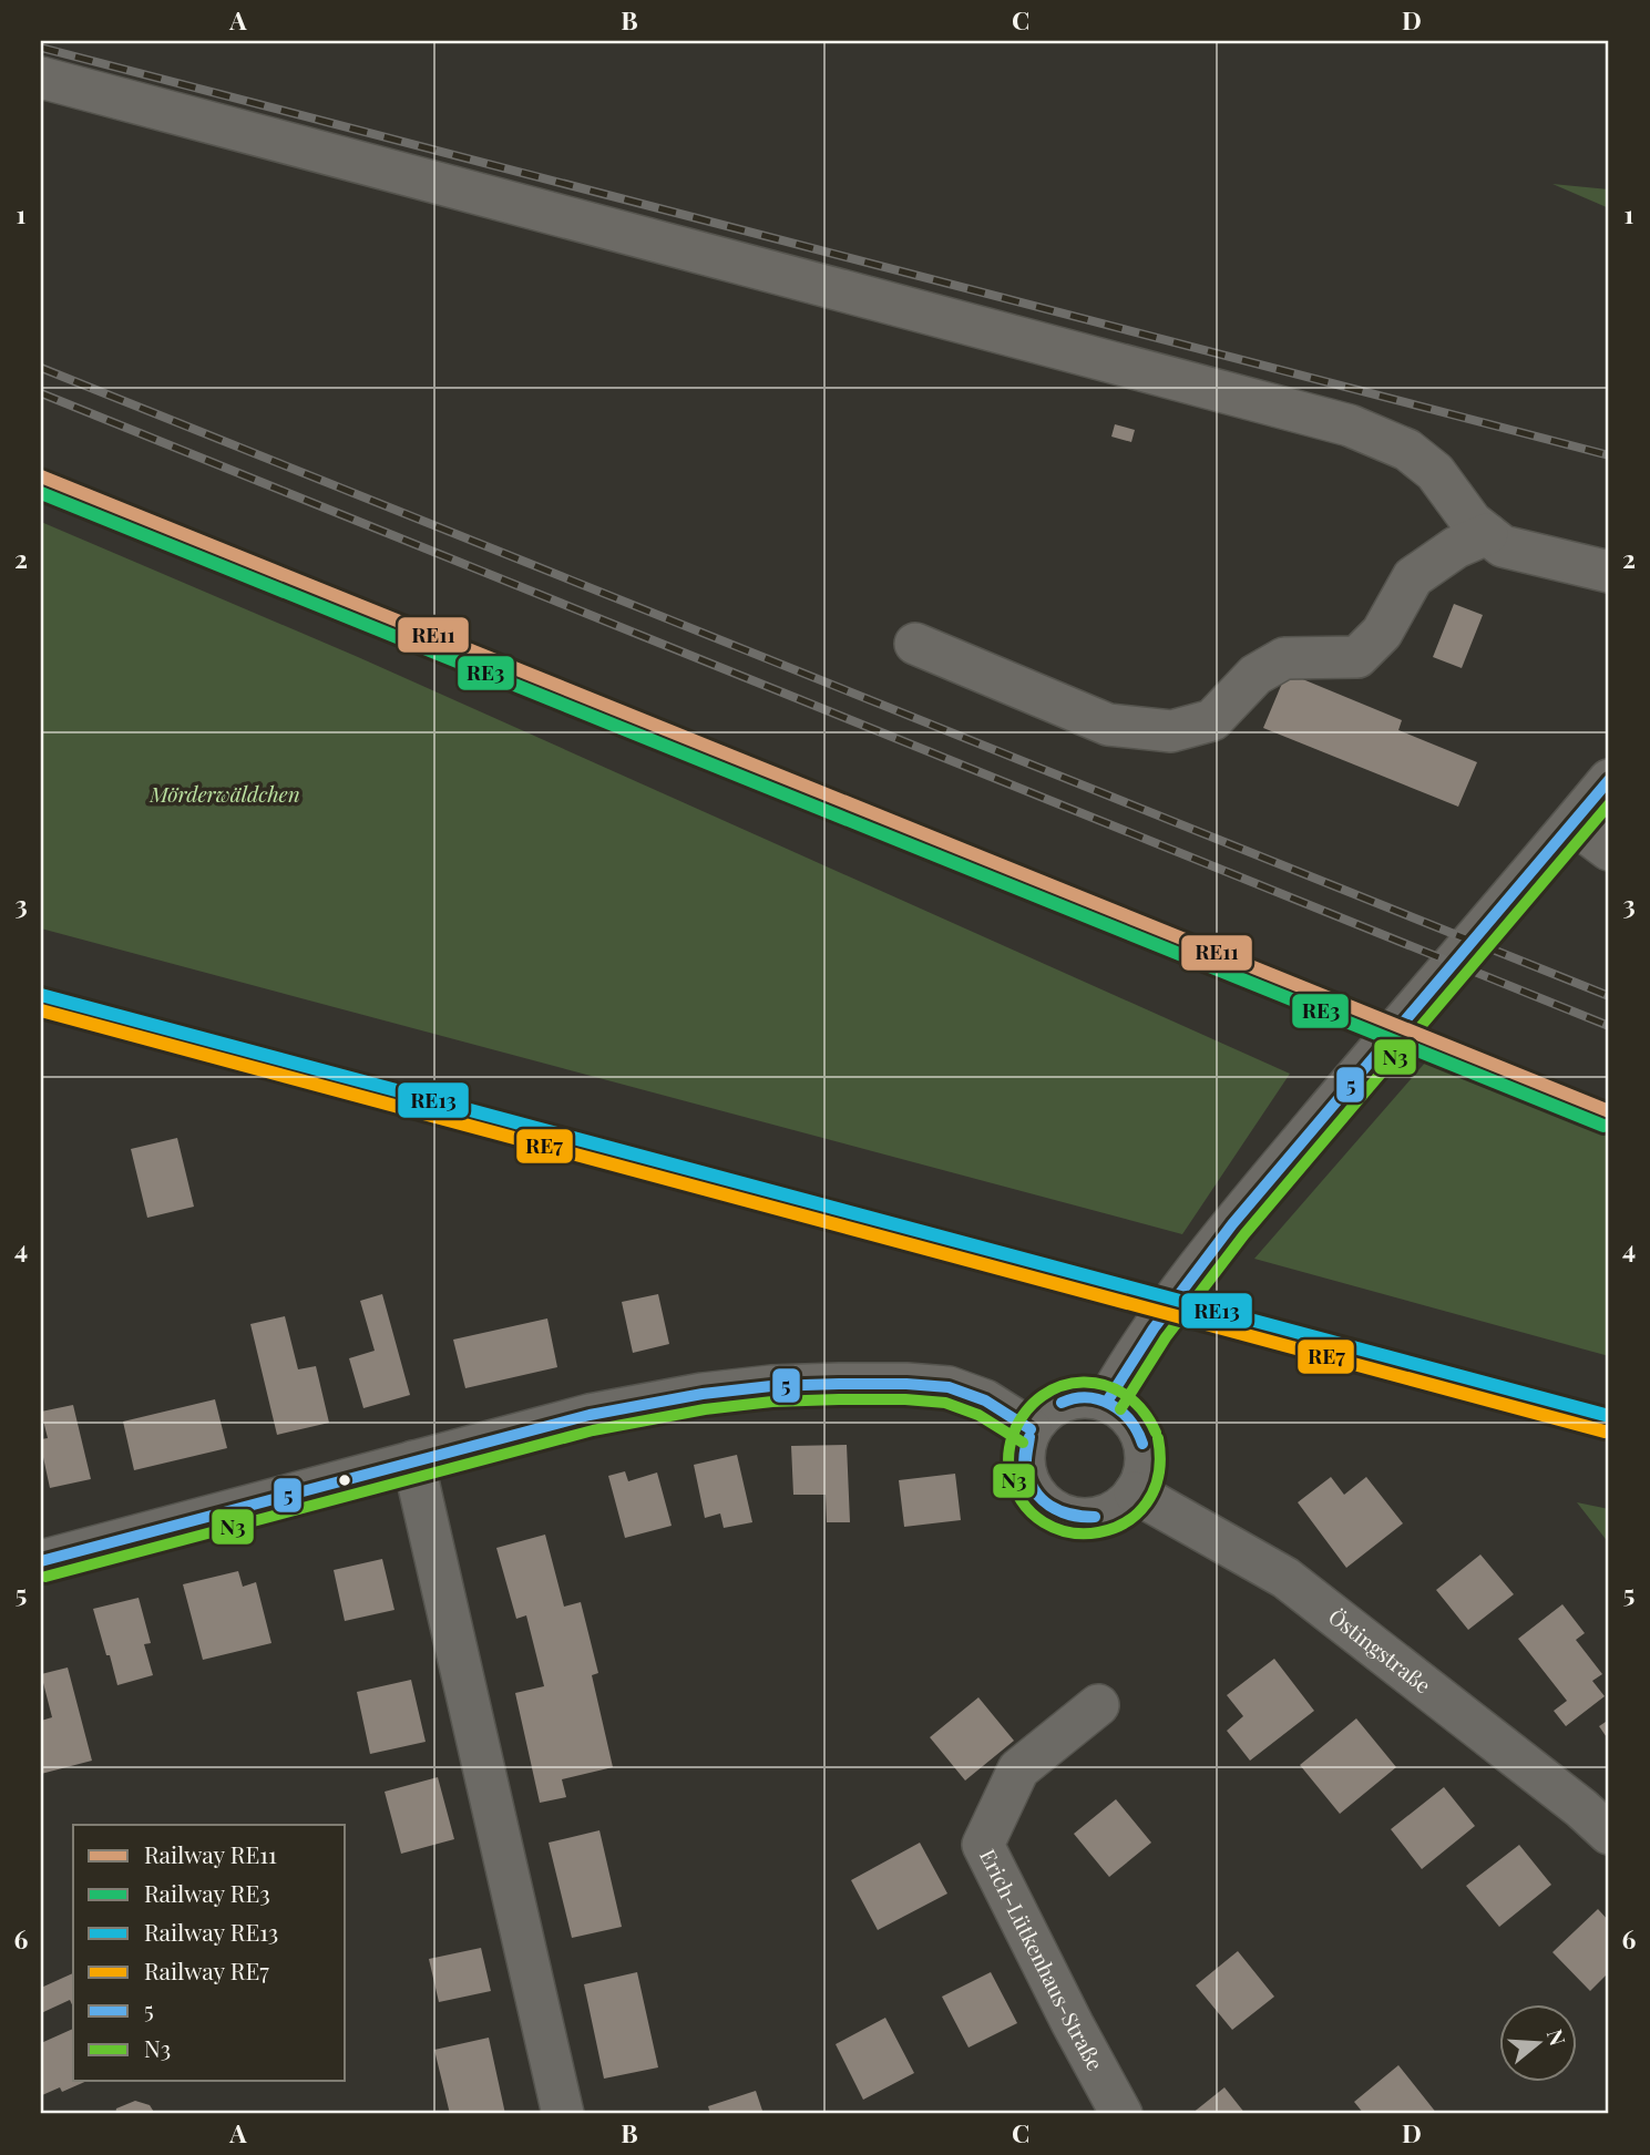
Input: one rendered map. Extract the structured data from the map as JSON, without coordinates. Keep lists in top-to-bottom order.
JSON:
{
  "streets": {
    "street": ["Östingstraße", "Erich-Lütkenhaus-Straße"]
  },
  "parks": ["Mörderwäldchen"],
  "lines": [
    "rail line RE11",
    "rail line RE3",
    "transit line 5",
    "transit line N3",
    "rail line RE13",
    "rail line RE7"
  ],
  "legend": [
    "Railway RE11",
    "Railway RE3",
    "Railway RE13",
    "Railway RE7",
    "5",
    "N3"
  ],
  "north": "right",
  "grid": {
    "columns": [
      "A",
      "B",
      "C",
      "D"
    ],
    "rows": [
      "1",
      "2",
      "3",
      "4",
      "5",
      "6"
    ]
  }
}
